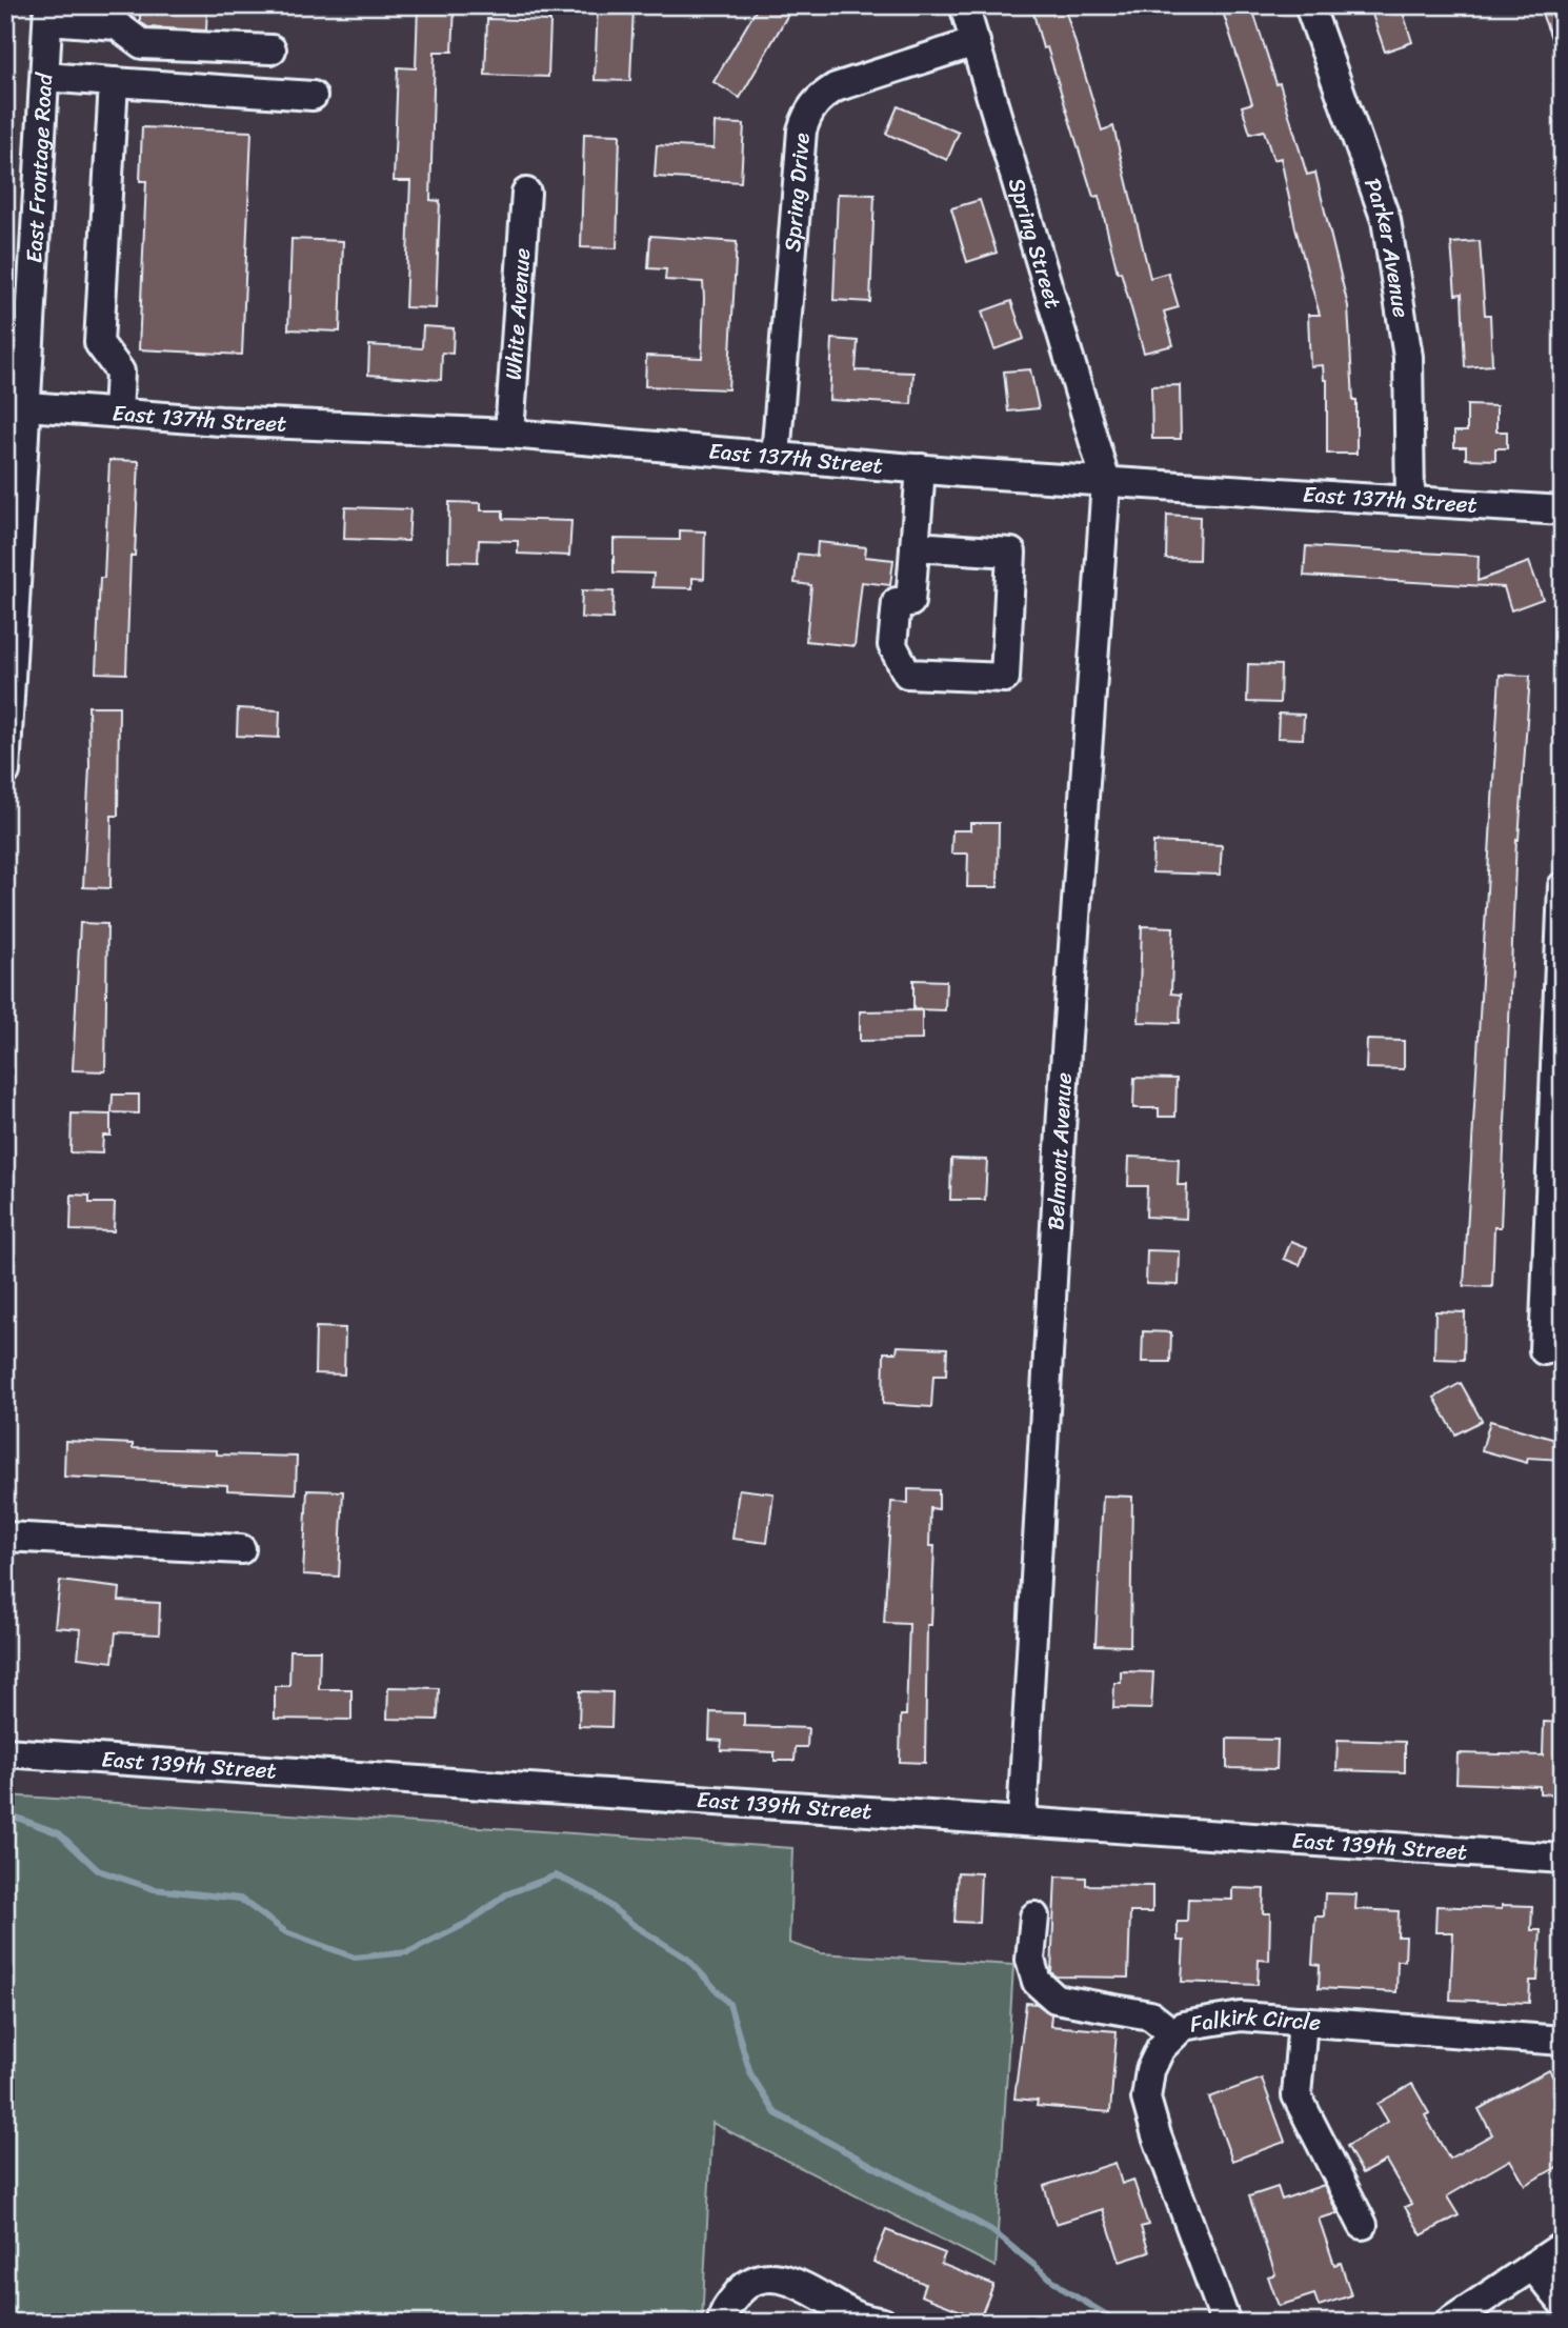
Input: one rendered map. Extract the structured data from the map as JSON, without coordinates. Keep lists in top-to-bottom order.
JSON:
{
  "streets": {
    "street": [
      "East Frontage Road",
      "Spring Drive",
      "Spring Street",
      "Parker Avenue",
      "White Avenue",
      "East 137th Street",
      "Belmont Avenue",
      "East 139th Street",
      "Falkirk Circle"
    ]
  },
  "crossings": [
    ["East Frontage Road", "East 137th Street"],
    ["Spring Drive", "Spring Street"],
    ["Spring Drive", "East 137th Street"],
    ["Spring Street", "East 137th Street"],
    ["Spring Street", "Belmont Avenue"],
    ["Parker Avenue", "East 137th Street"],
    ["White Avenue", "East 137th Street"],
    ["East 137th Street", "Belmont Avenue"],
    ["Belmont Avenue", "East 139th Street"]
  ]
}
